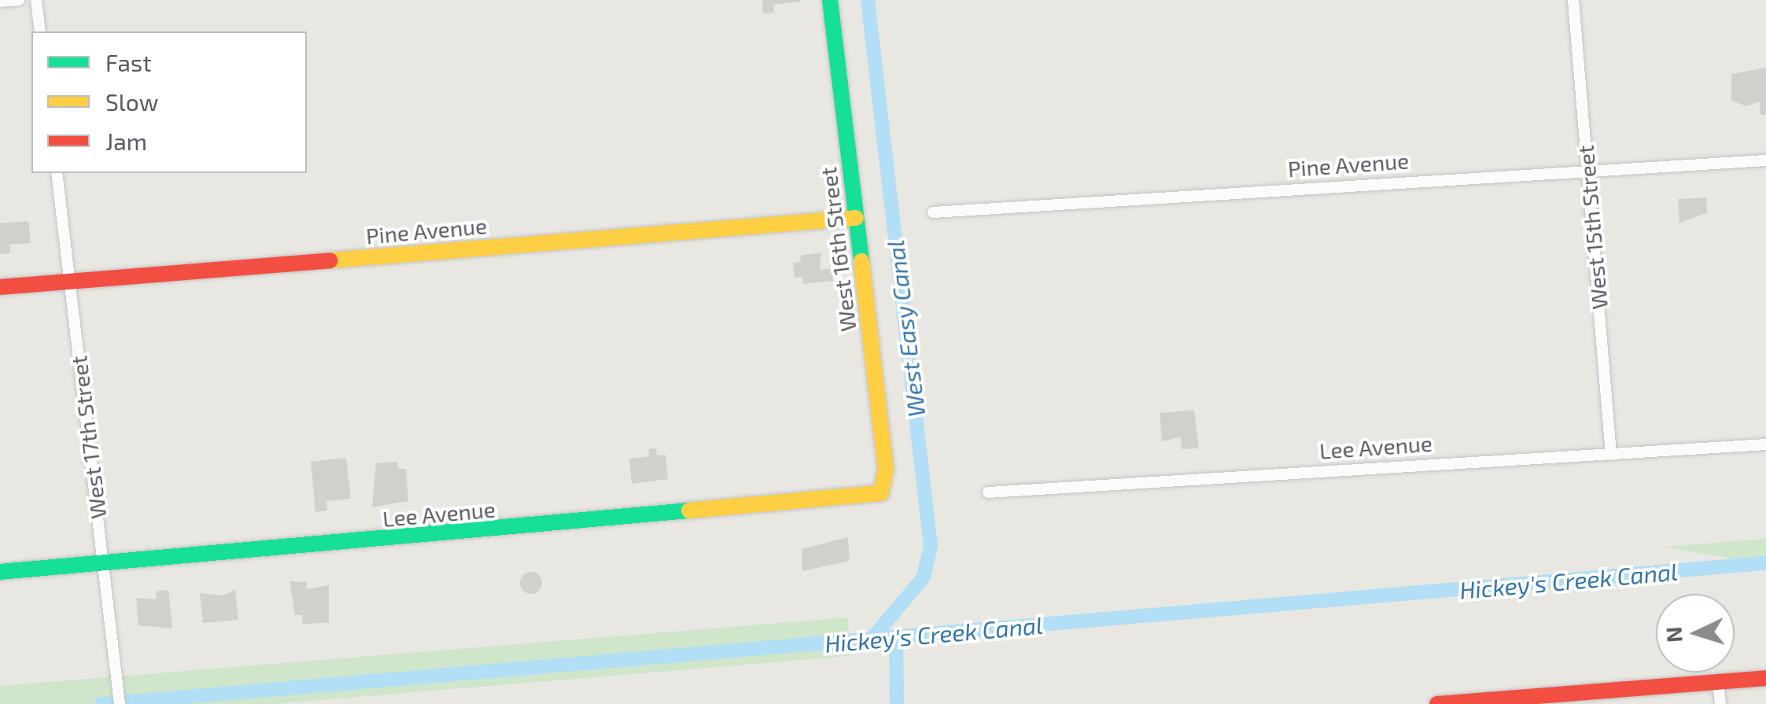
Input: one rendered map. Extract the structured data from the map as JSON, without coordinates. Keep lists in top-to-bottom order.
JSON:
{
  "streets": {
    "street": [
      "Pine Avenue",
      "West 15th Street",
      "West 16th Street",
      "West 17th Street",
      "Lee Avenue"
    ]
  },
  "crossings": [
    ["Pine Avenue", "West 15th Street"],
    ["Pine Avenue", "West 16th Street"],
    ["Pine Avenue", "West 17th Street"],
    ["West 15th Street", "Lee Avenue"],
    ["West 16th Street", "Lee Avenue"],
    ["West 17th Street", "Lee Avenue"]
  ],
  "water": ["West Easy Canal", "Hickey's Creek Canal"],
  "legend": ["Fast", "Slow", "Jam"],
  "north": "left"
}
